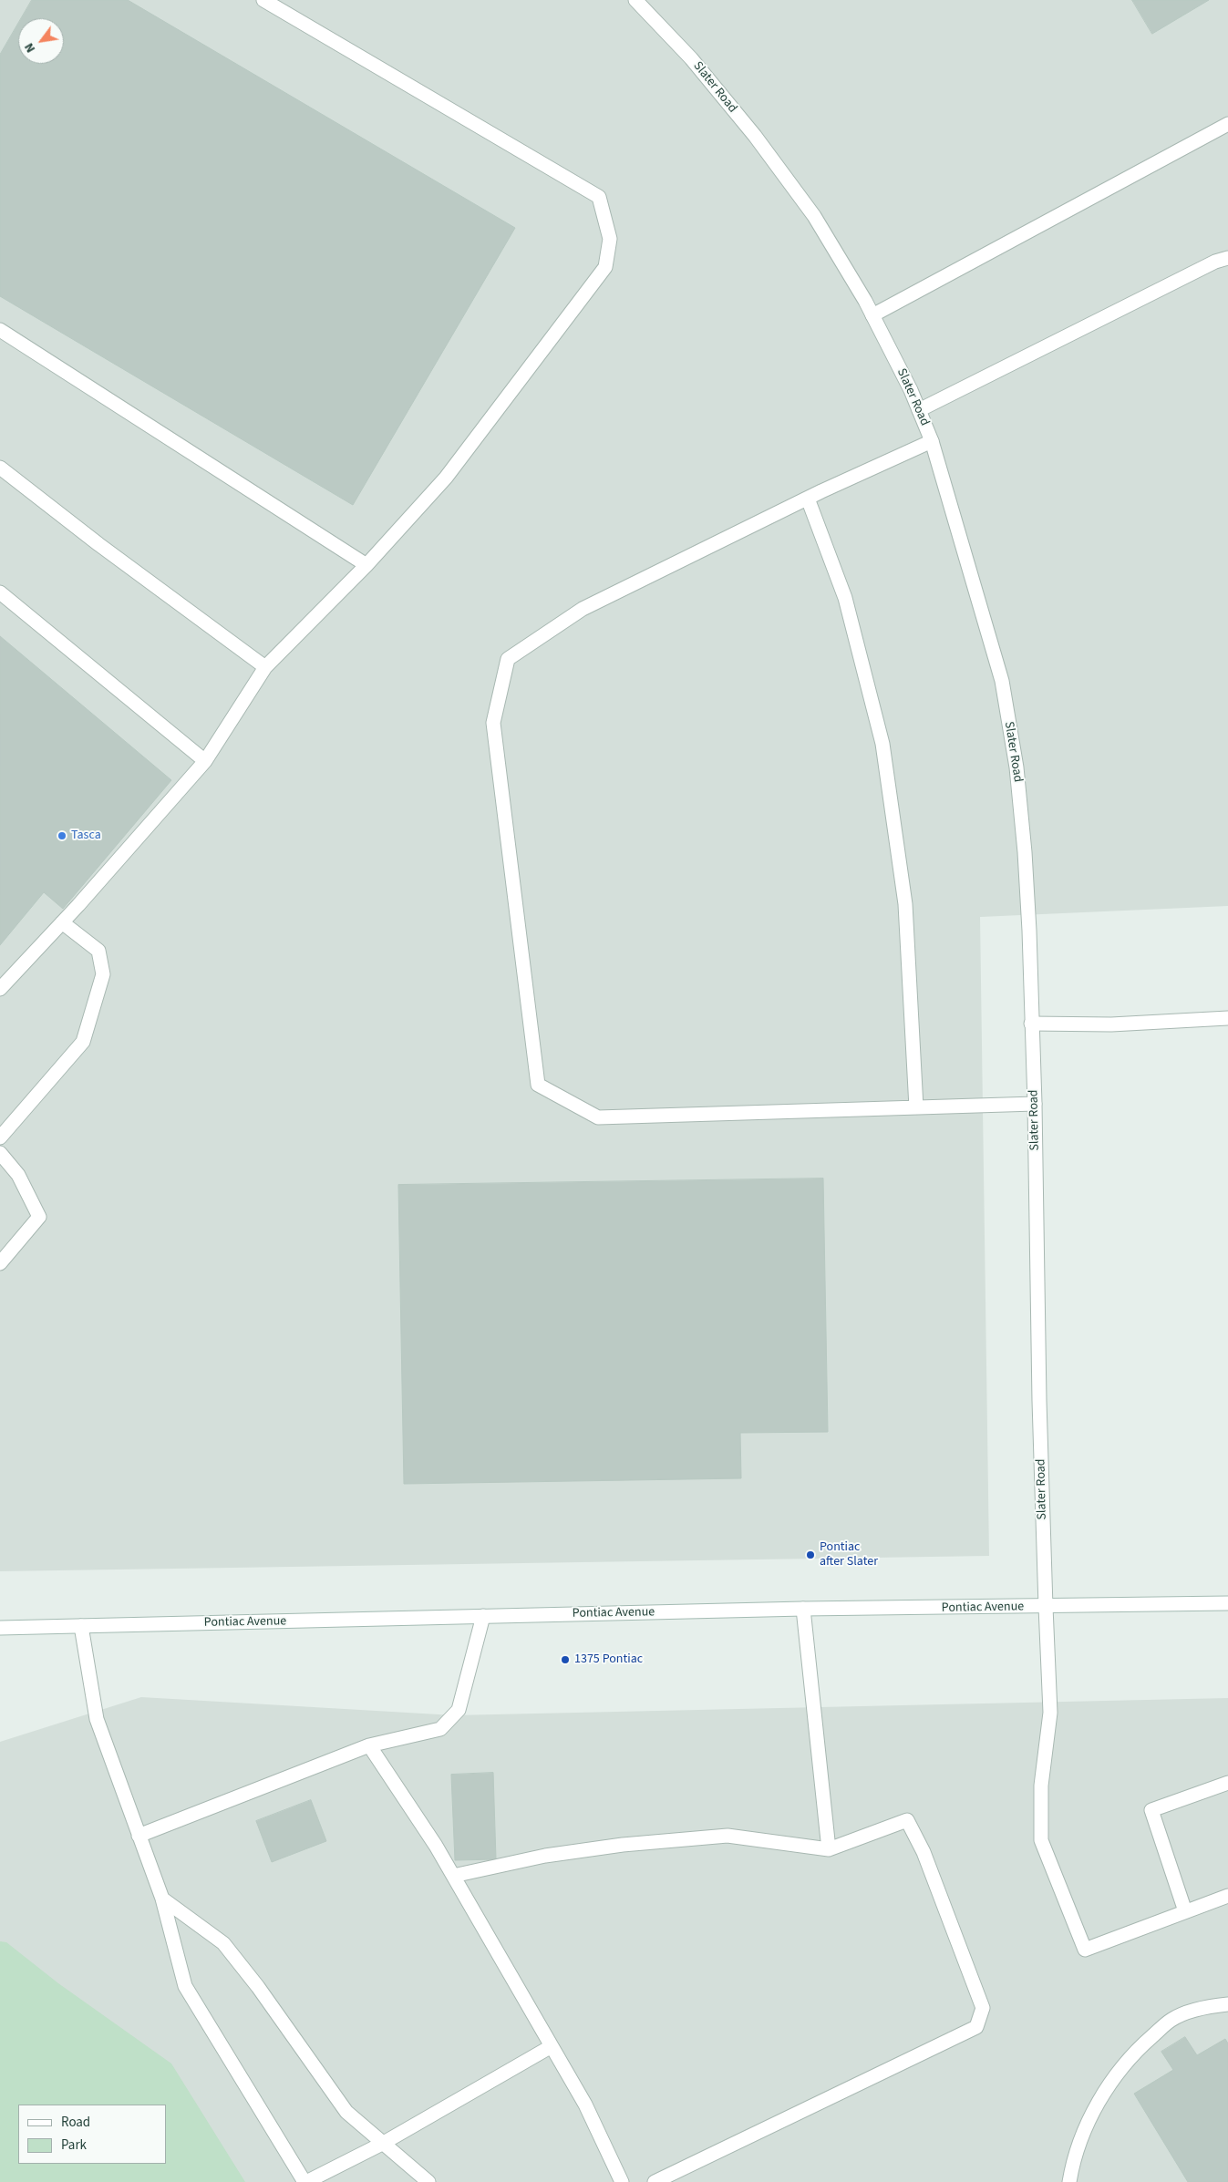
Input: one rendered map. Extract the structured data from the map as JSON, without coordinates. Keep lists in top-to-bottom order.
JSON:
{
  "streets": {
    "street": ["Slater Road", "Pontiac Avenue"]
  },
  "crossings": [
    ["Slater Road", "Pontiac Avenue"]
  ],
  "places": ["Tasca", "Pontiac after Slater", "1375 Pontiac"],
  "legend": ["Road", "Park"],
  "north": "bottom left"
}
